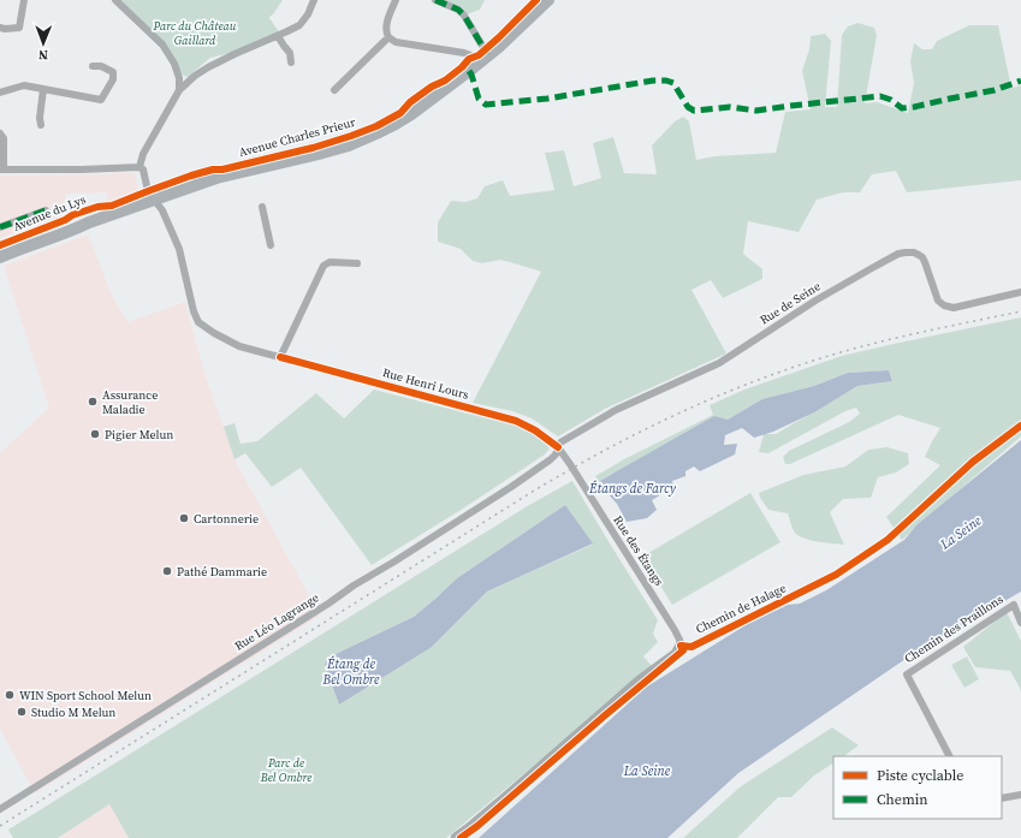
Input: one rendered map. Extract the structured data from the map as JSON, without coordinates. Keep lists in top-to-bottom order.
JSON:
{
  "streets": {
    "main road": ["Avenue Charles Prieur", "Avenue du Lys"],
    "street": [
      "Rue de Seine",
      "Rue Henri Lours",
      "Rue des Étangs",
      "Chemin de Halage",
      "Rue Léo Lagrange",
      "Chemin des Praillons"
    ]
  },
  "crossings": [
    ["Avenue Charles Prieur", "Avenue du Lys"],
    ["Avenue Charles Prieur", "Rue Henri Lours"],
    ["Avenue du Lys", "Rue Henri Lours"],
    ["Rue de Seine", "Rue Henri Lours"],
    ["Rue de Seine", "Rue des Étangs"],
    ["Rue de Seine", "Rue Léo Lagrange"],
    ["Rue Henri Lours", "Rue des Étangs"],
    ["Rue Henri Lours", "Rue Léo Lagrange"],
    ["Rue des Étangs", "Chemin de Halage"],
    ["Rue des Étangs", "Rue Léo Lagrange"]
  ],
  "water": ["Étangs de Farcy", "La Seine", "Étang de Bel Ombre"],
  "parks": ["Parc du Château Gaillard", "Parc de Bel Ombre"],
  "places": [
    "Assurance Maladie",
    "Pigier Melun",
    "Cartonnerie",
    "Pathé Dammarie",
    "WIN Sport School Melun",
    "Studio M Melun"
  ],
  "legend": ["Piste cyclable", "Chemin"],
  "north": "bottom"
}
